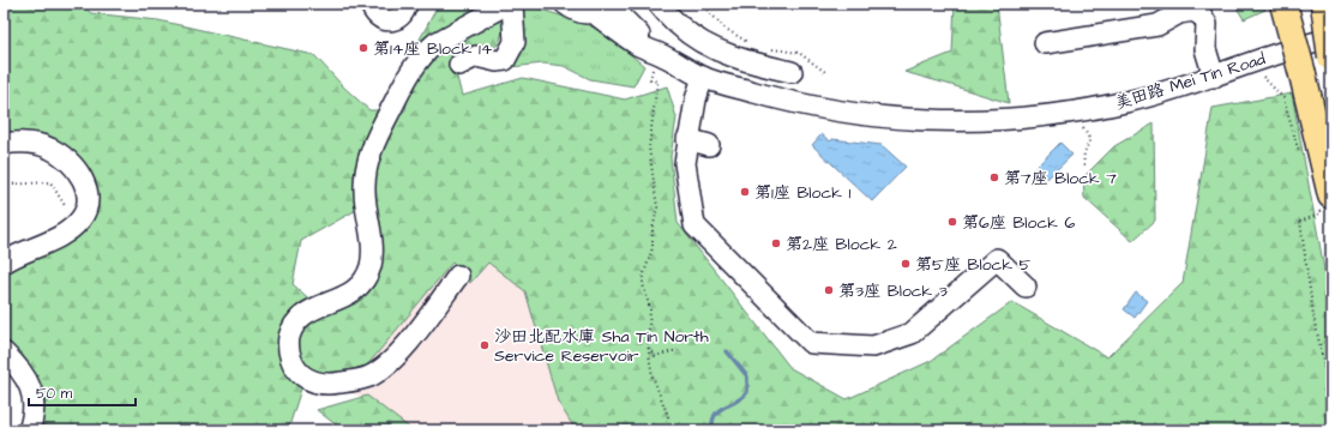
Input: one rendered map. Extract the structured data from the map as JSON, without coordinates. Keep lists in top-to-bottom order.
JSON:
{
  "streets": {
    "street": ["美田路 Mei Tin Road"]
  },
  "places": [
    "第14座 Block 14",
    "第7座 Block 7",
    "第1座 Block 1",
    "第6座 Block 6",
    "第2座 Block 2",
    "第5座 Block 5",
    "第3座 Block 3",
    "沙田北配水庫 Sha Tin North Service Reservoir"
  ],
  "scale_bar": "50 m"
}
